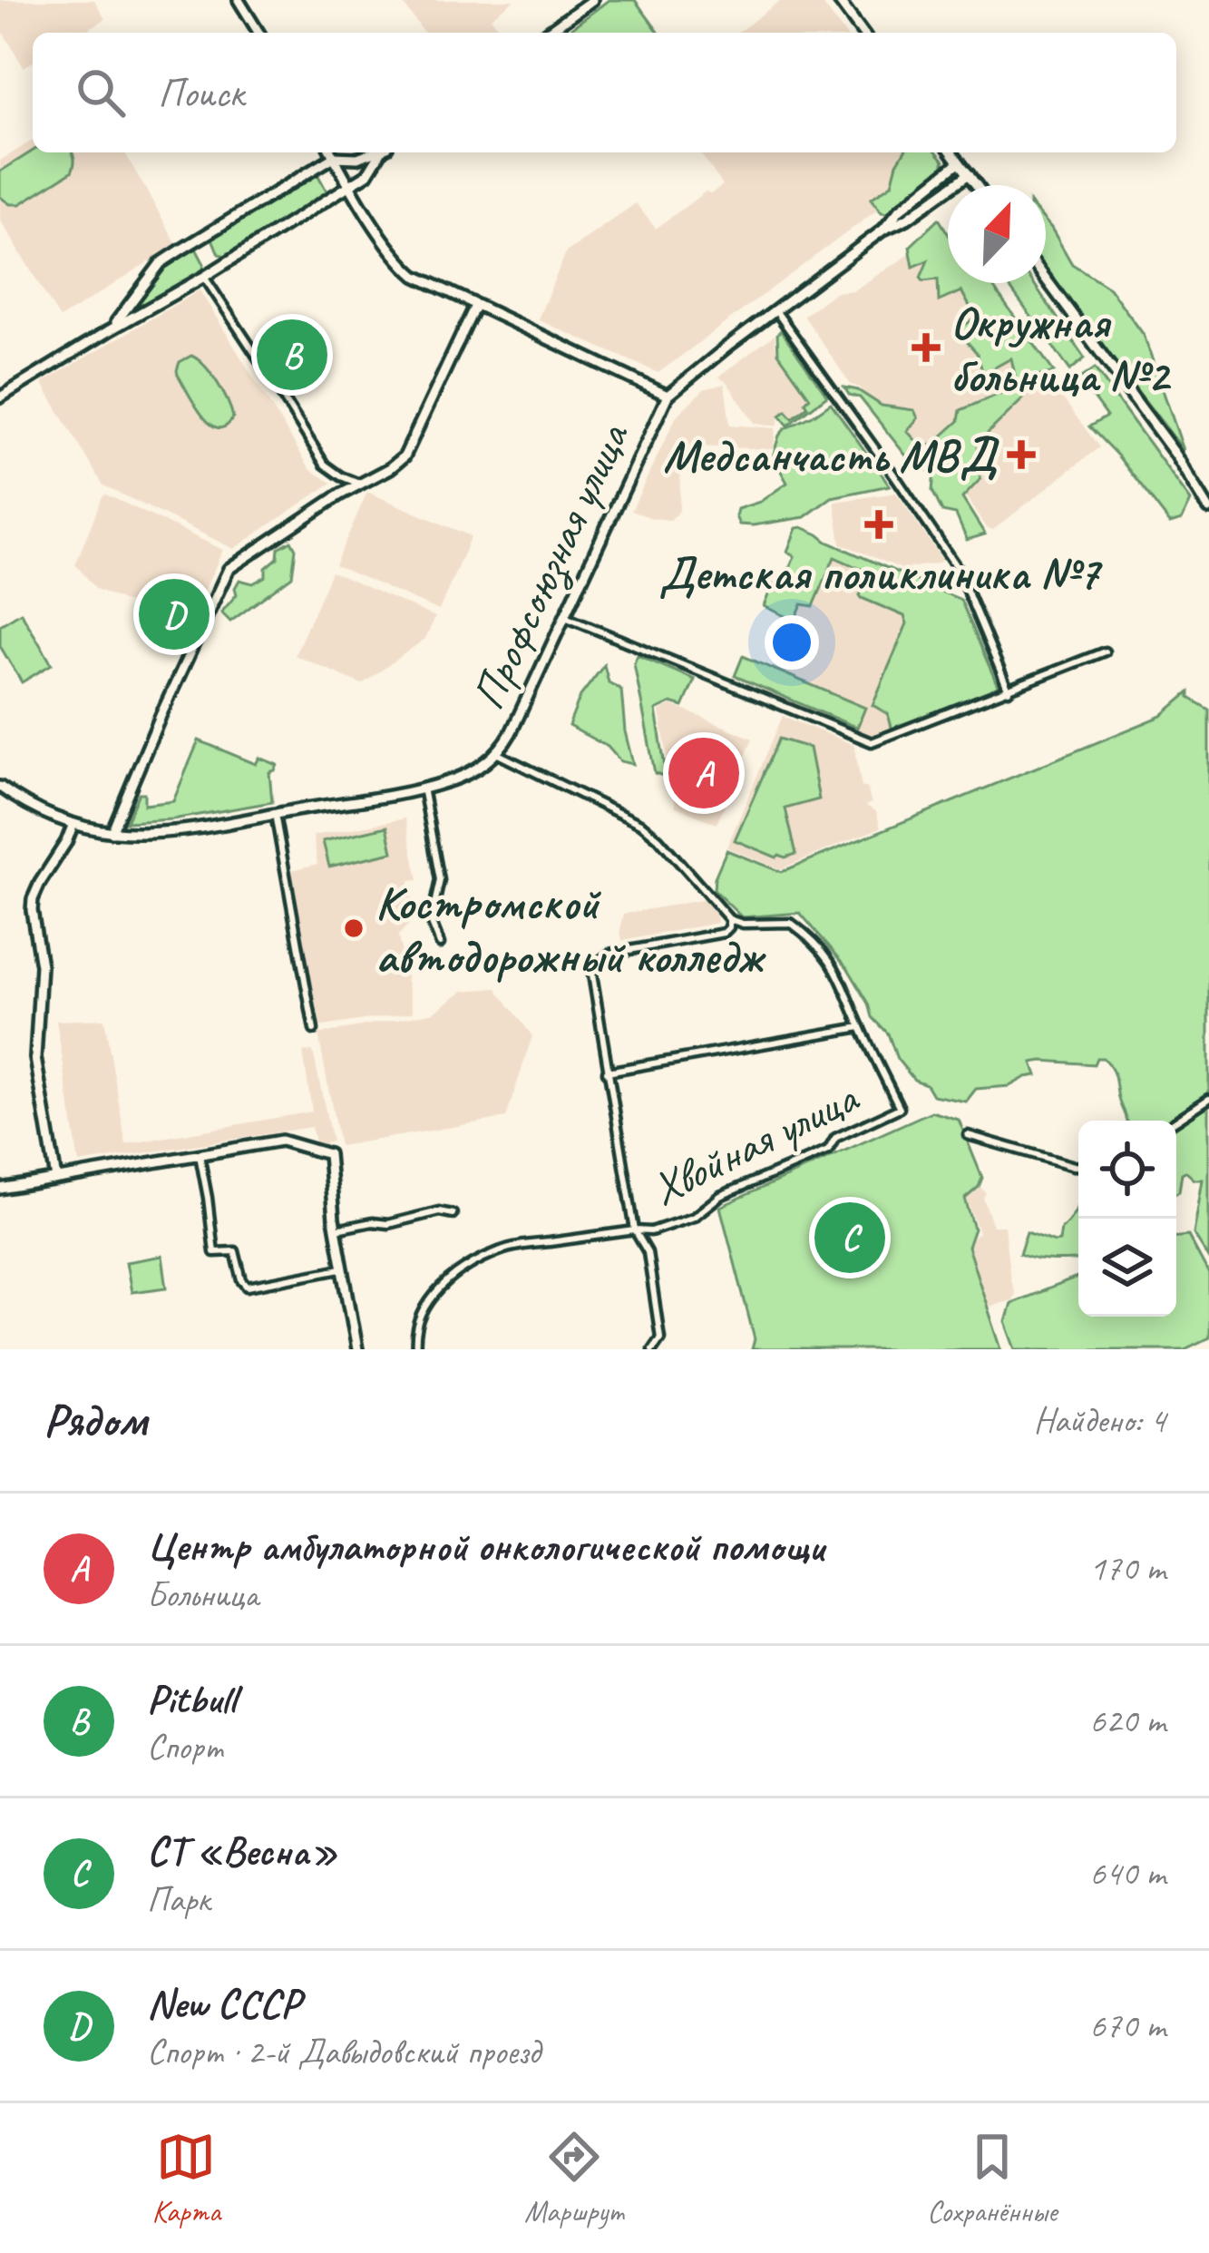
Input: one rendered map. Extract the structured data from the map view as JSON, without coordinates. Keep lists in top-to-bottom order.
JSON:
{
  "streets": {
    "street": ["Профсоюзная улица", "Хвойная улица"]
  },
  "places": {
    "health": ["Окружная больница №2", "Медсанчасть МВД", "Детская поликлиника №7"],
    "other": ["Костромской автодорожный колледж"]
  },
  "north": "top right",
  "page": {
    "search": "Поиск",
    "pins": [
      "B",
      "D",
      "A",
      "C"
    ],
    "heading": ["Рядом", "Найдено: 4"],
    "list": [
      {
        "mark": "A",
        "name": "Центр амбулаторной онкологической помощи",
        "note": "Больница",
        "value": "170 m"
      },
      {
        "mark": "B",
        "name": "Pitbull",
        "note": "Спорт",
        "value": "620 m"
      },
      {
        "mark": "C",
        "name": "СТ «Весна»",
        "note": "Парк",
        "value": "640 m"
      },
      {
        "mark": "D",
        "name": "New СССР",
        "note": "Спорт · 2-й Давыдовский проезд",
        "value": "670 m"
      }
    ],
    "nav": ["Карта", "Маршрут", "Сохранённые"]
  }
}
